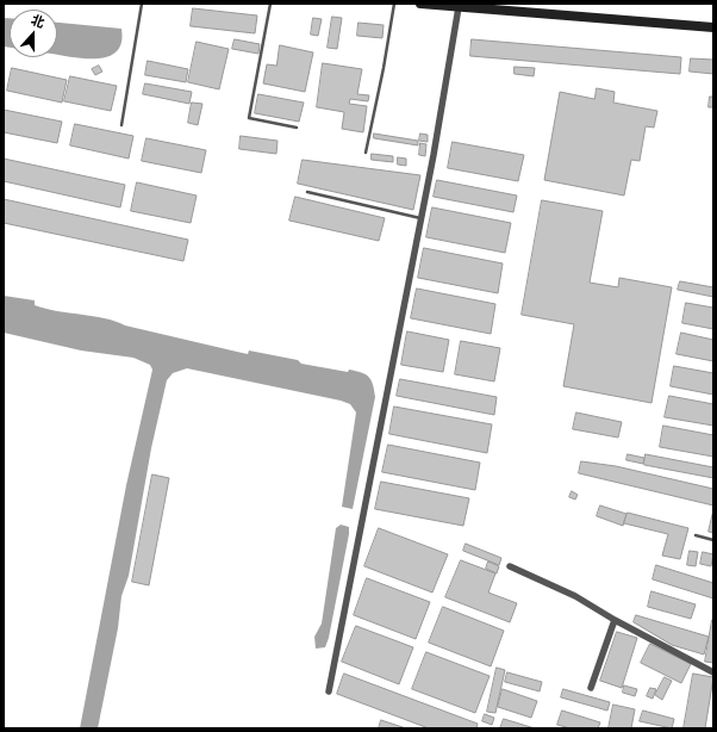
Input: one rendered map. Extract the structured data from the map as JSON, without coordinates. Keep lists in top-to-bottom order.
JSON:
{
  "north": "top"
}
